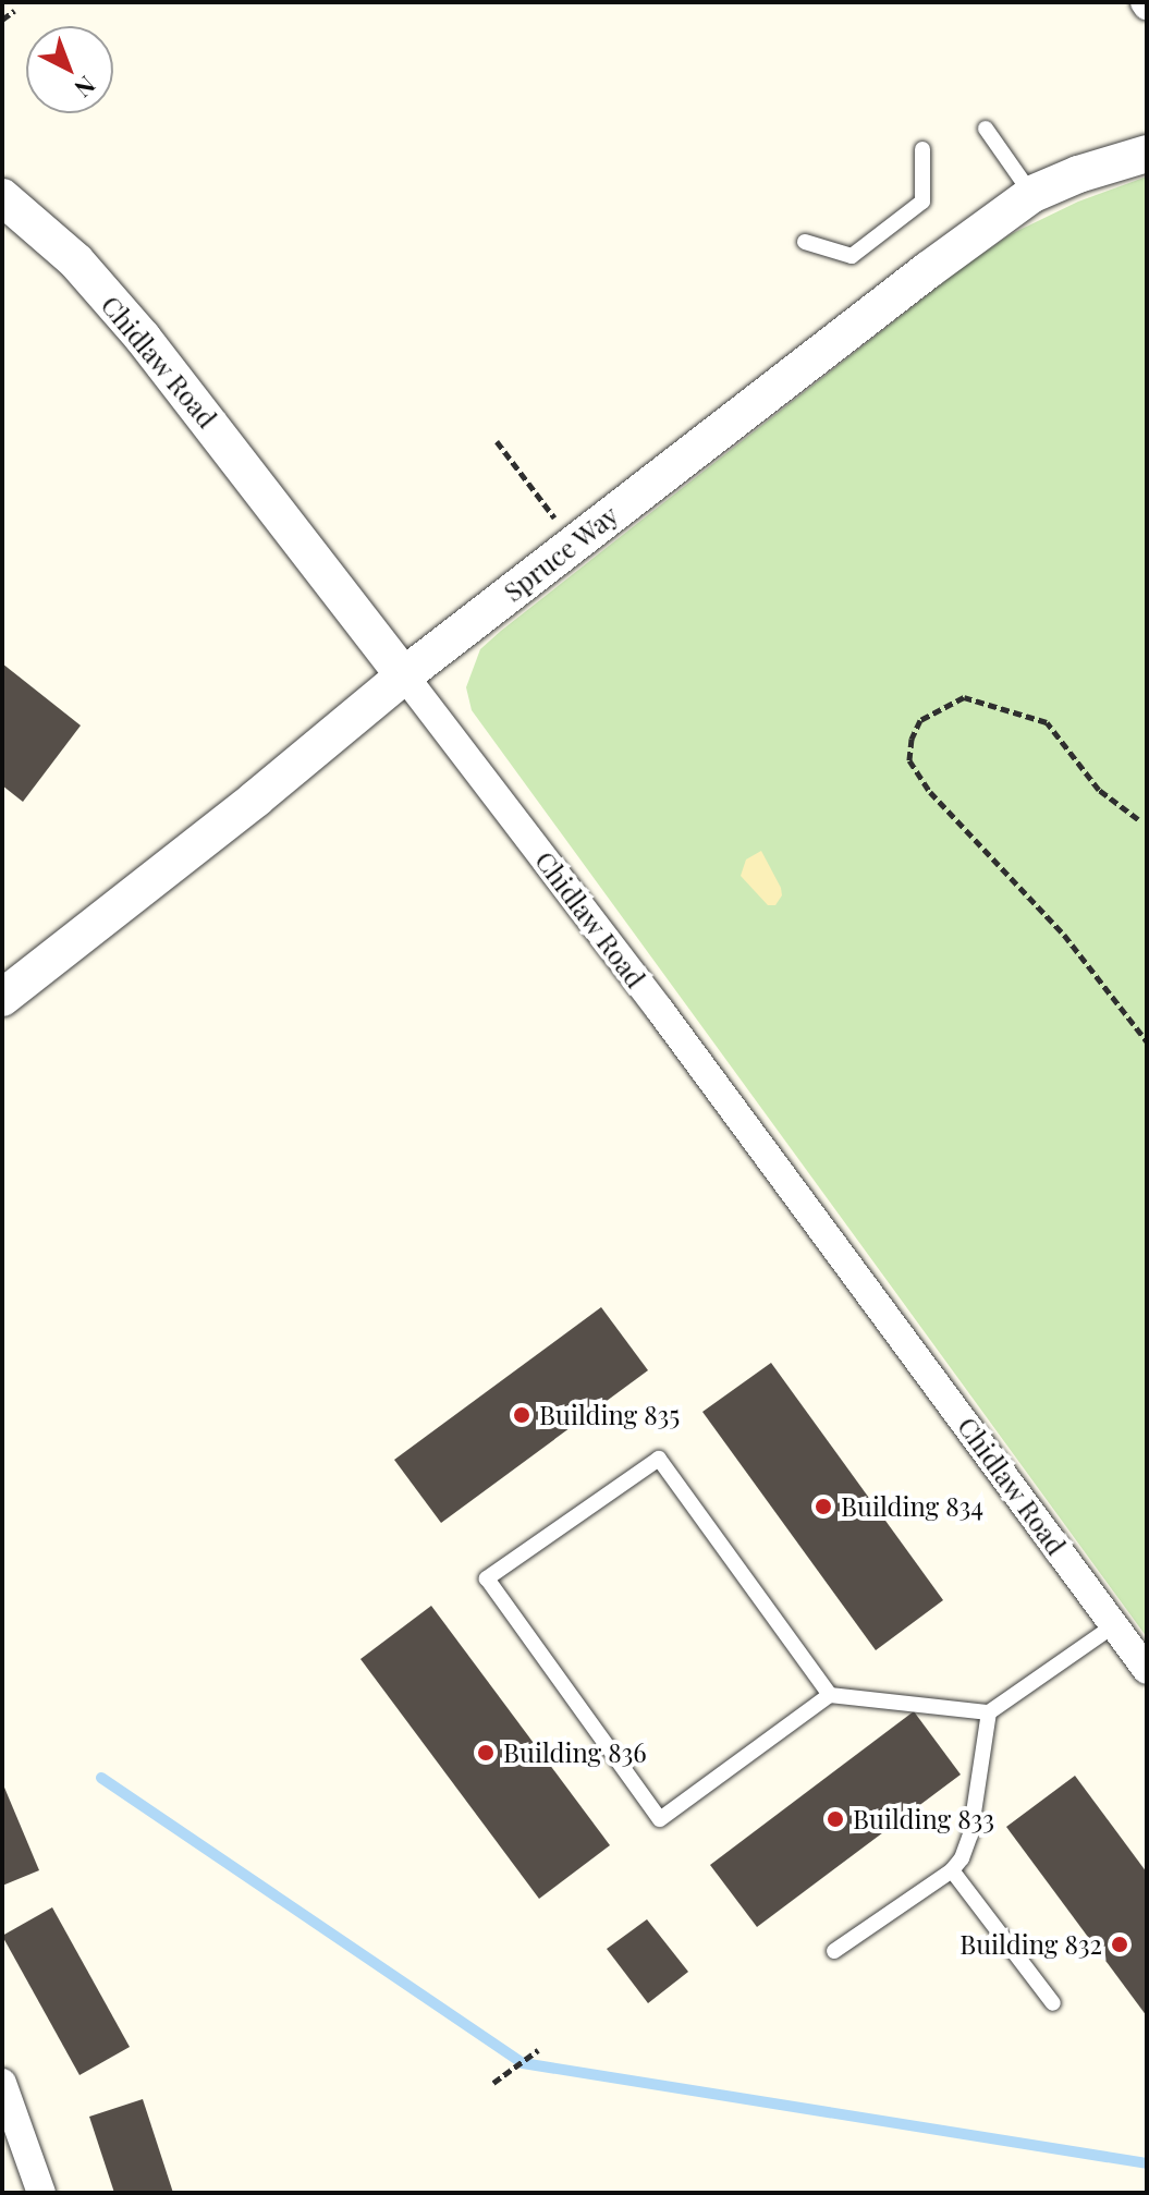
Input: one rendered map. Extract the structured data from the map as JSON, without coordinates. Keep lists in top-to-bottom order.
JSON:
{
  "streets": {
    "street": ["Chidlaw Road", "Spruce Way"]
  },
  "crossings": [
    ["Chidlaw Road", "Spruce Way"]
  ],
  "places": [
    "Building 835",
    "Building 834",
    "Building 836",
    "Building 833",
    "Building 832"
  ],
  "north": "bottom right"
}
